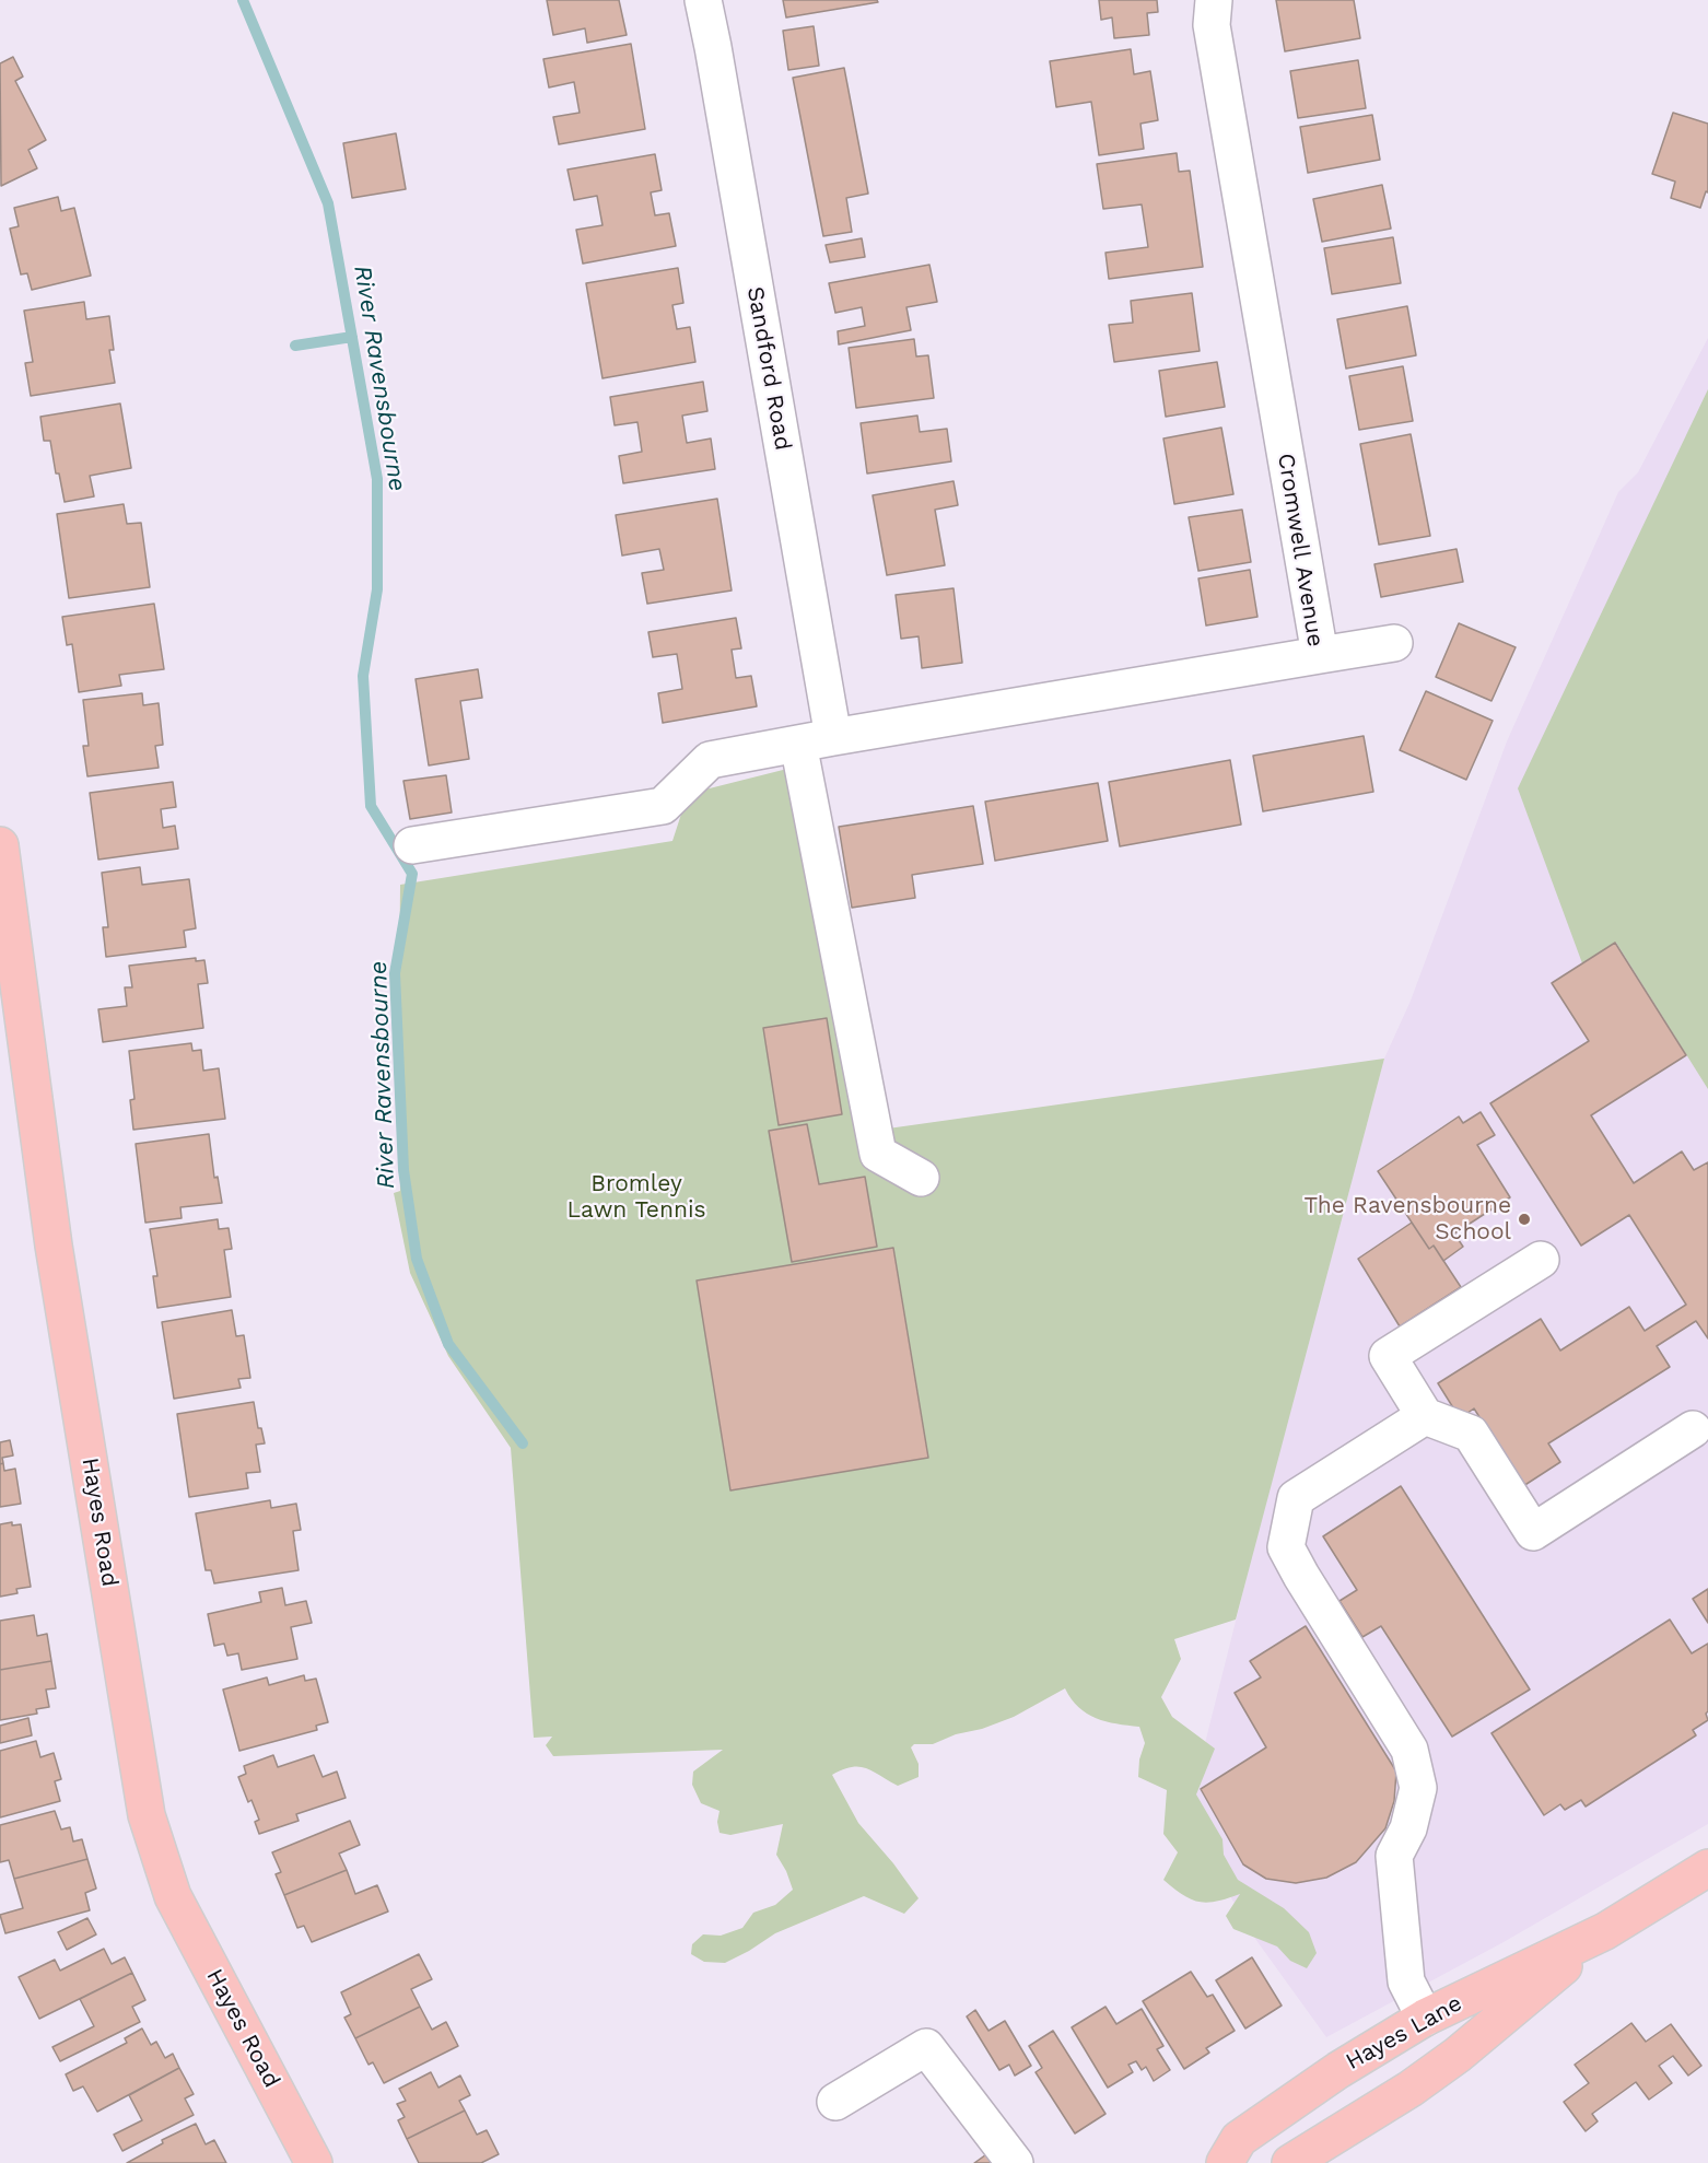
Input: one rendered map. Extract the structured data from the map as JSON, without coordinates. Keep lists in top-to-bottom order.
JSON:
{
  "streets": {
    "main road": ["Hayes Road", "Hayes Lane"],
    "street": ["Sandford Road", "Cromwell Avenue"]
  },
  "crossings": [
    ["Sandford Road", "Cromwell Avenue"]
  ],
  "water": ["River Ravensbourne"],
  "parks": ["Bromley Lawn Tennis"],
  "places": ["The Ravensbourne School"]
}
